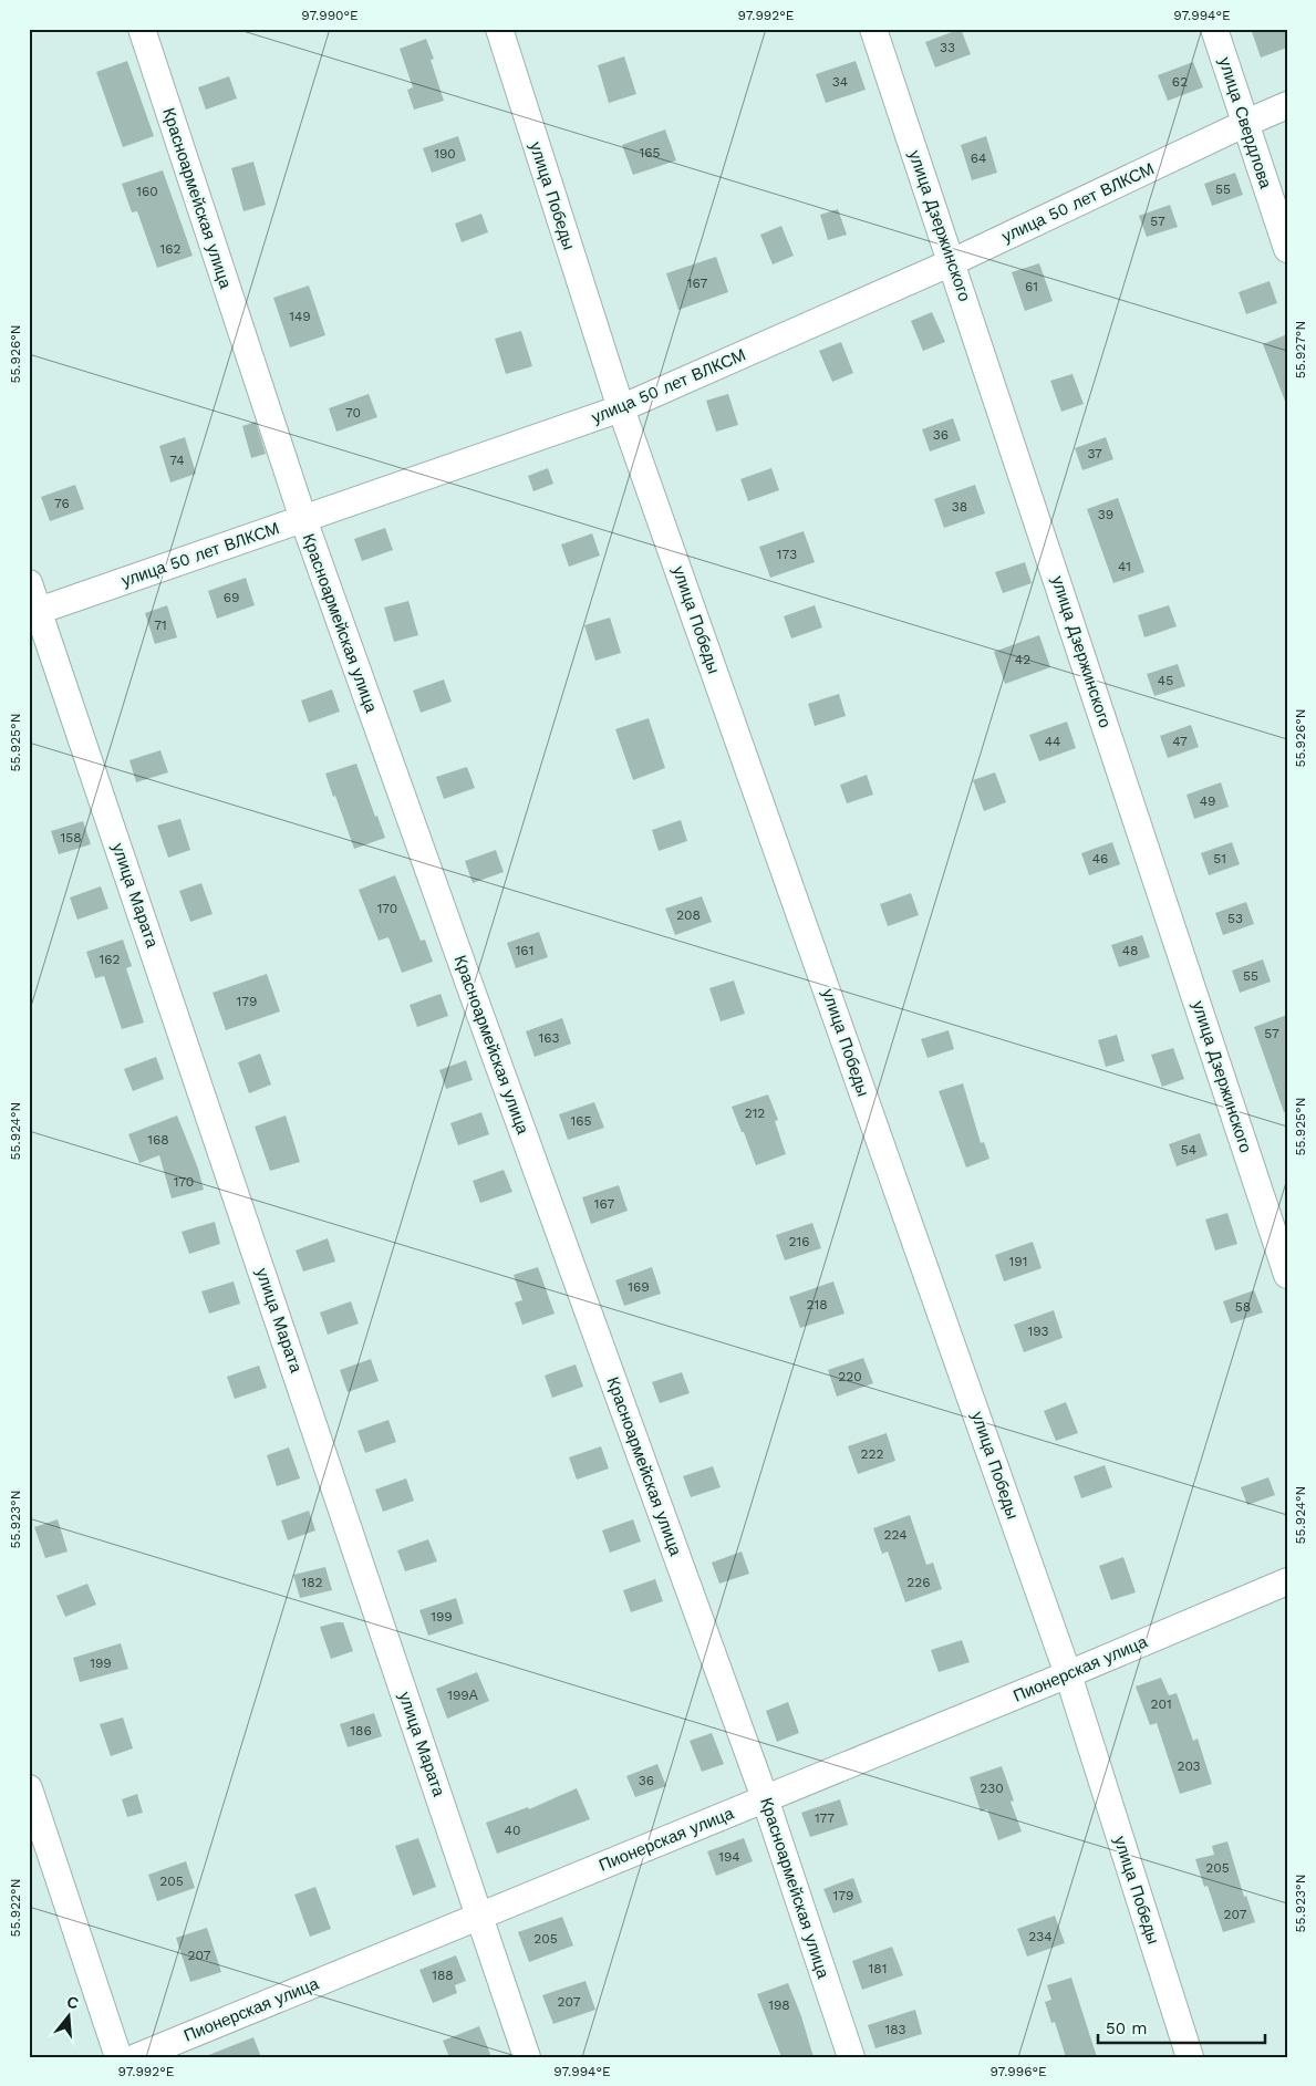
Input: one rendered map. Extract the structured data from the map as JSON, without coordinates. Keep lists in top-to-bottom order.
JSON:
{
  "streets": {
    "street": [
      "улица Свердлова",
      "улица Победы",
      "Красноармейская улица",
      "улица 50 лет ВЛКСМ",
      "улица Дзержинского",
      "улица Марата",
      "Пионерская улица"
    ]
  },
  "crossings": [
    ["улица Свердлова", "улица 50 лет ВЛКСМ"],
    ["улица Победы", "улица 50 лет ВЛКСМ"],
    ["улица Победы", "Пионерская улица"],
    ["Красноармейская улица", "улица 50 лет ВЛКСМ"],
    ["Красноармейская улица", "Пионерская улица"],
    ["улица 50 лет ВЛКСМ", "улица Дзержинского"],
    ["улица 50 лет ВЛКСМ", "улица Марата"],
    ["улица Марата", "Пионерская улица"]
  ],
  "house_numbers": [
    "33",
    "34",
    "62",
    "165",
    "190",
    "64",
    "55",
    "160",
    "57",
    "162",
    "167",
    "61",
    "149",
    "70",
    "36",
    "37",
    "74",
    "76",
    "38",
    "39",
    "173",
    "41",
    "69",
    "71",
    "42",
    "45",
    "44",
    "47",
    "49",
    "158",
    "46",
    "51",
    "170",
    "208",
    "53",
    "161",
    "48",
    "162",
    "55",
    "179",
    "57",
    "163",
    "212",
    "165",
    "168",
    "54",
    "170",
    "167",
    "216",
    "191",
    "169",
    "218",
    "58",
    "193",
    "220",
    "222",
    "224",
    "182",
    "226",
    "199",
    "199",
    "199А",
    "201",
    "186",
    "203",
    "36",
    "230",
    "177",
    "40",
    "194",
    "205",
    "205",
    "179",
    "207",
    "234",
    "205",
    "207",
    "181",
    "188",
    "207",
    "198",
    "183"
  ],
  "scale_bar": "50 m",
  "north": "top",
  "coordinates": [
    "97.990°E",
    "97.992°E",
    "97.994°E",
    "55.927°N",
    "55.926°N",
    "55.925°N",
    "55.924°N",
    "55.923°N",
    "55.922°N",
    "97.996°E"
  ]
}
